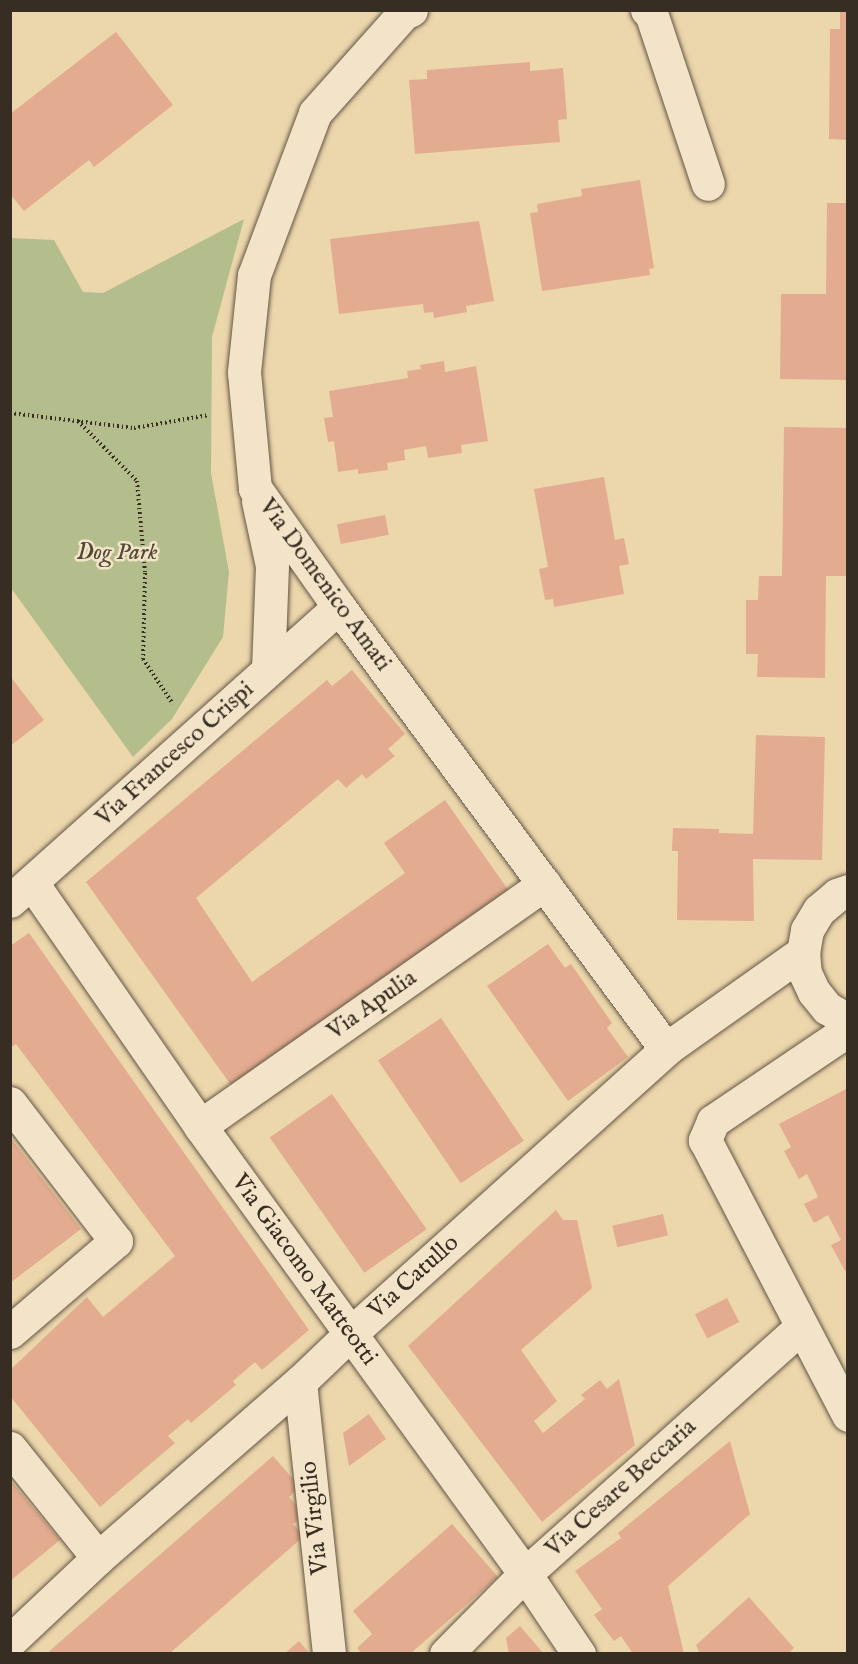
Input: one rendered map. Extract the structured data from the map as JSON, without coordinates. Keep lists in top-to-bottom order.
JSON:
{
  "streets": {
    "street": [
      "Via Domenico Amati",
      "Via Francesco Crispi",
      "Via Apulia",
      "Via Giacomo Matteotti",
      "Via Catullo",
      "Via Cesare Beccaria",
      "Via Virgilio"
    ]
  },
  "crossings": [
    ["Via Domenico Amati", "Via Francesco Crispi"],
    ["Via Domenico Amati", "Via Apulia"],
    ["Via Domenico Amati", "Via Catullo"],
    ["Via Francesco Crispi", "Via Giacomo Matteotti"],
    ["Via Apulia", "Via Giacomo Matteotti"],
    ["Via Giacomo Matteotti", "Via Catullo"],
    ["Via Giacomo Matteotti", "Via Cesare Beccaria"],
    ["Via Catullo", "Via Virgilio"]
  ],
  "parks": ["Dog Park"]
}
